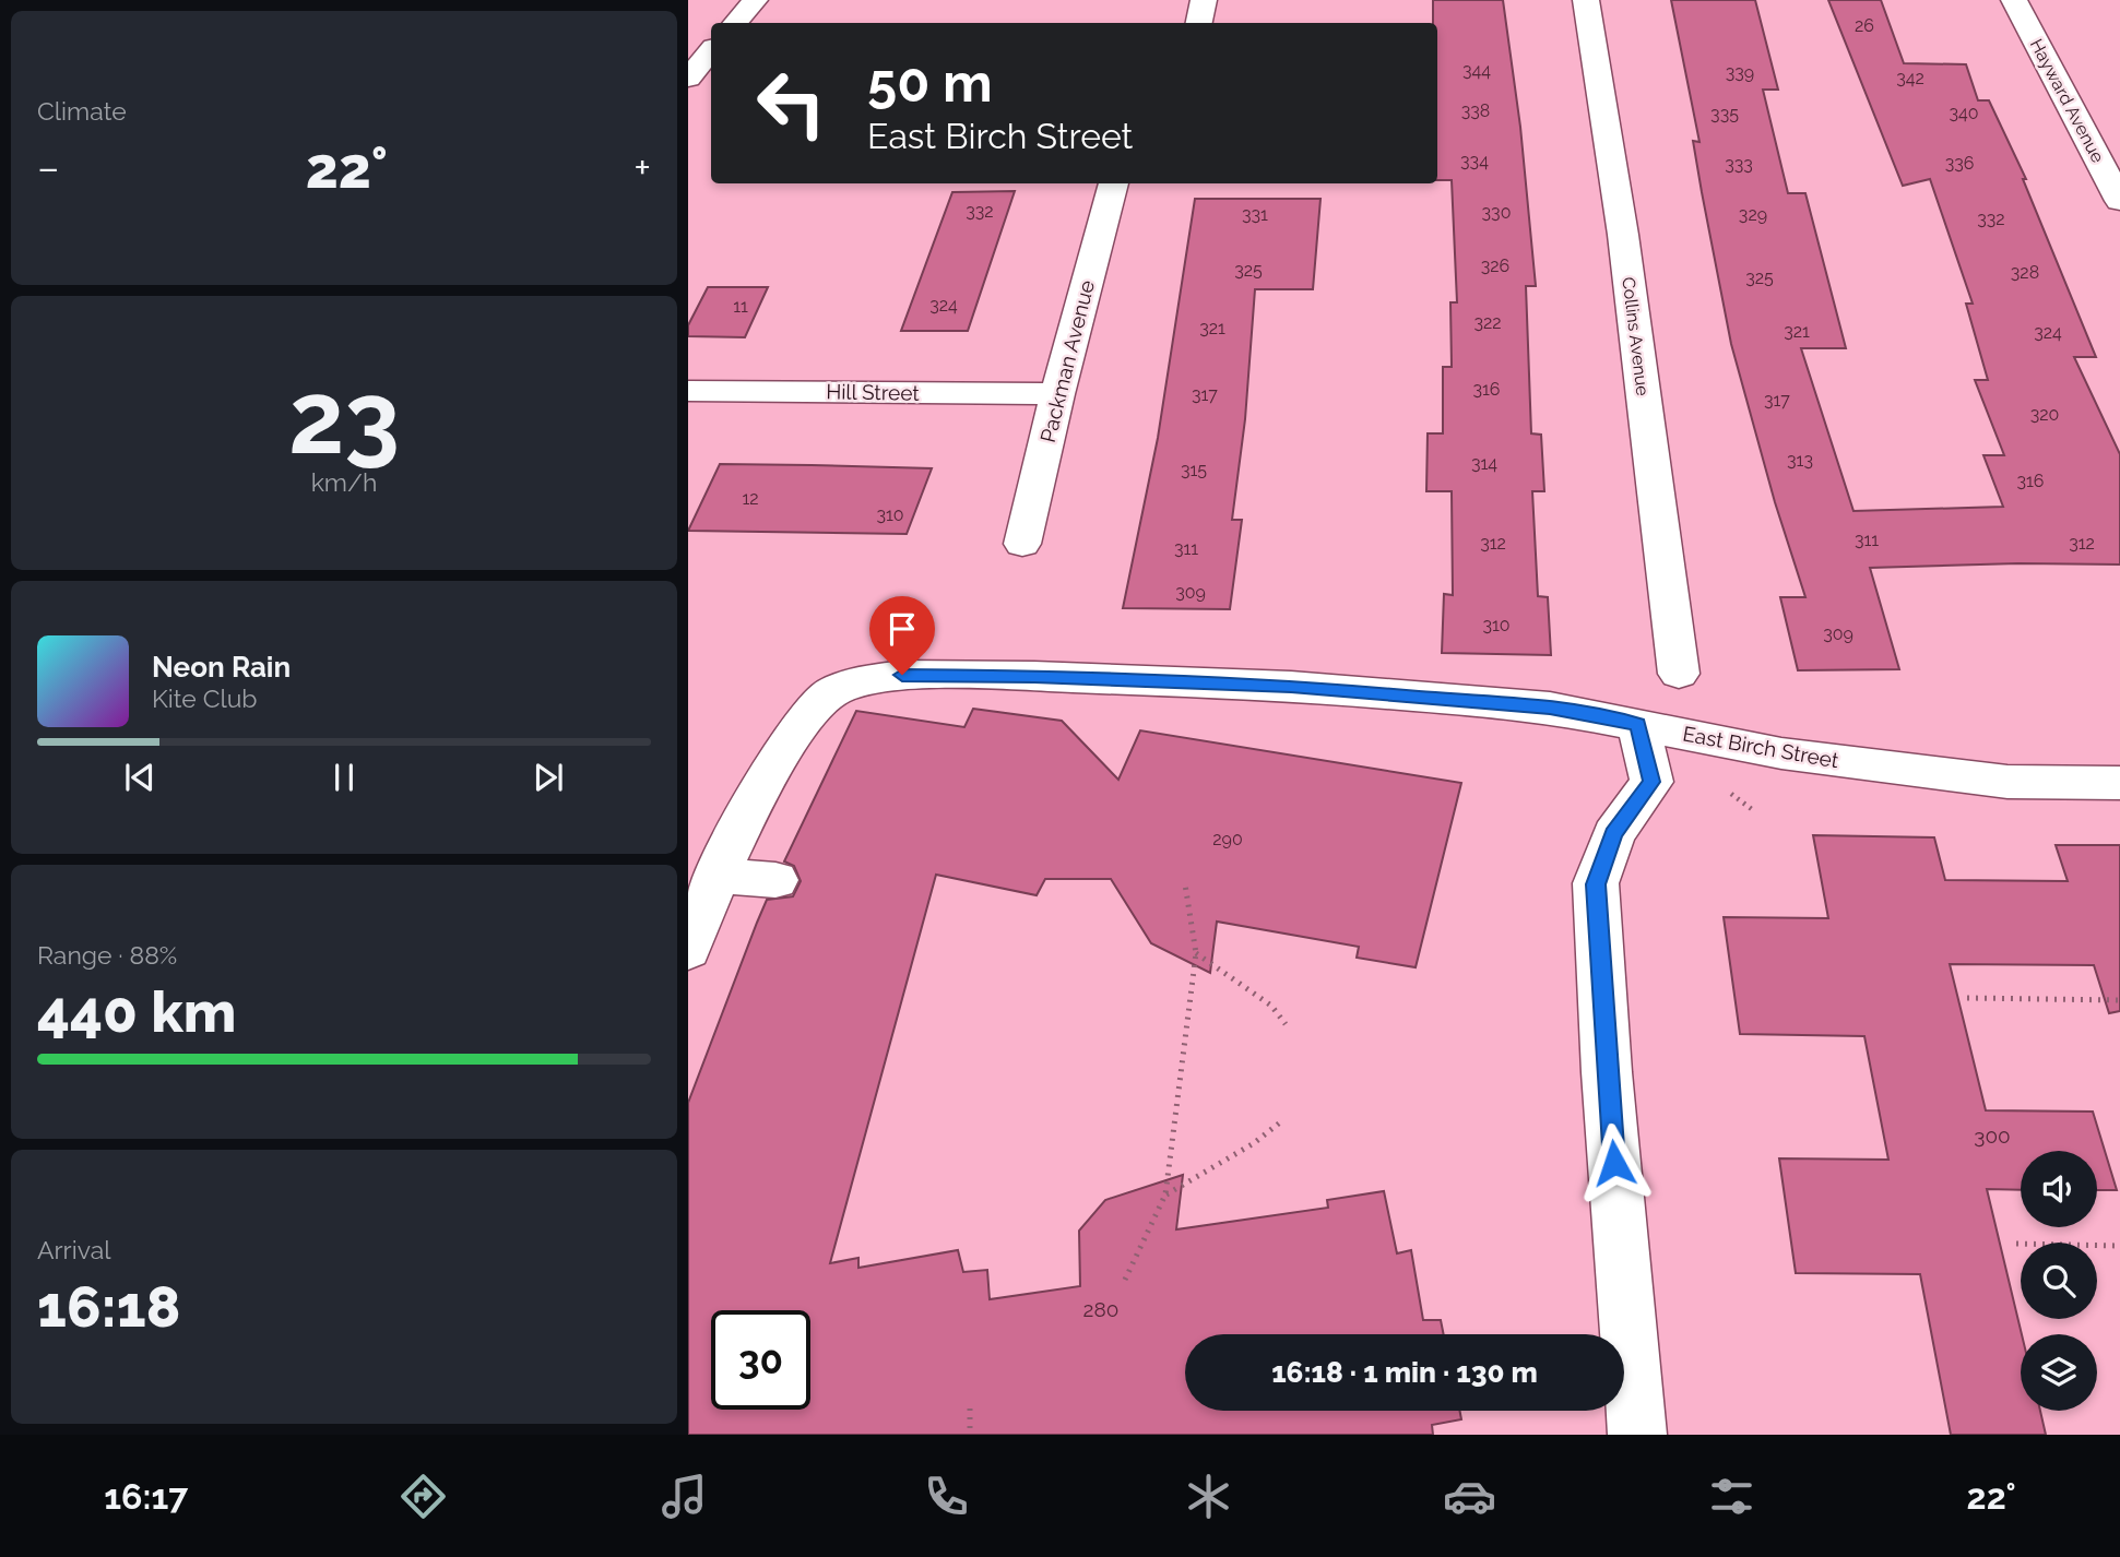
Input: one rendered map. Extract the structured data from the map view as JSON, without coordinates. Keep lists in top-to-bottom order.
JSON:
{
  "streets": {
    "street": [
      "Hayward Avenue",
      "Collins Avenue",
      "Packman Avenue",
      "Hill Street",
      "East Birch Street"
    ]
  },
  "crossings": [
    ["Packman Avenue", "Hill Street"]
  ],
  "house_numbers": [
    "26",
    "344",
    "339",
    "342",
    "338",
    "340",
    "335",
    "334",
    "336",
    "333",
    "332",
    "330",
    "331",
    "329",
    "332",
    "326",
    "325",
    "328",
    "325",
    "324",
    "11",
    "322",
    "321",
    "321",
    "324",
    "316",
    "317",
    "317",
    "320",
    "313",
    "314",
    "315",
    "316",
    "12",
    "310",
    "311",
    "312",
    "312",
    "311",
    "309",
    "310",
    "309",
    "290",
    "300",
    "280"
  ],
  "page": {
    "tile": [
      "Climate",
      ["23", "km/h"],
      ["Range · 88%", "440 km"],
      ["Arrival", "16:18"]
    ],
    "turn": ["50 m", "East Birch Street"],
    "heat": ["−", "22°", "+"],
    "song": ["Neon Rain", "Kite Club"],
    "limit": "30",
    "trip": "16:18 · 1 min · 130 m",
    "tabs": ["16:17", "22°"]
  }
}
